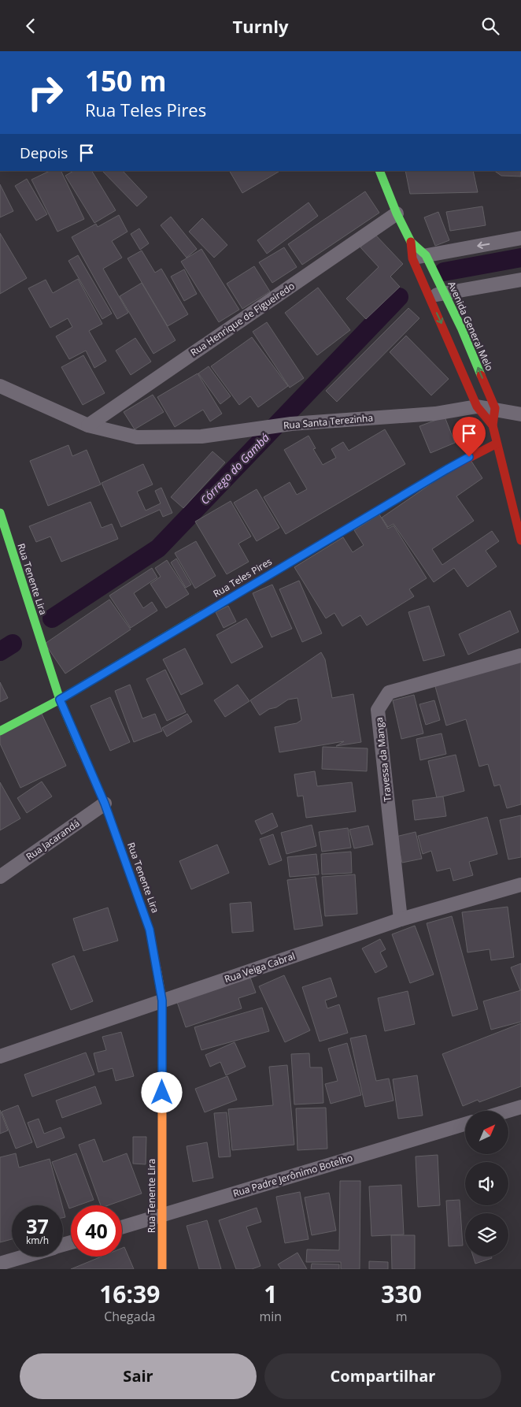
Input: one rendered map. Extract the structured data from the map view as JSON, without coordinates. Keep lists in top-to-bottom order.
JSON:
{
  "streets": {
    "street": [
      "Rua Henrique de Figueiredo",
      "Avenida General Melo",
      "Rua Santa Terezinha",
      "Rua Teles Pires",
      "Rua Tenente Lira",
      "Travessa da Manga",
      "Rua Jacarandá",
      "Rua Veiga Cabral",
      "Rua Padre Jerônimo Botelho"
    ]
  },
  "crossings": [
    ["Rua Henrique de Figueiredo", "Avenida General Melo"],
    ["Rua Henrique de Figueiredo", "Rua Santa Terezinha"],
    ["Avenida General Melo", "Rua Santa Terezinha"],
    ["Avenida General Melo", "Rua Teles Pires"],
    ["Rua Teles Pires", "Rua Tenente Lira"],
    ["Rua Tenente Lira", "Rua Jacarandá"],
    ["Rua Tenente Lira", "Rua Veiga Cabral"],
    ["Rua Tenente Lira", "Rua Padre Jerônimo Botelho"],
    ["Travessa da Manga", "Rua Veiga Cabral"]
  ],
  "water": ["Córrego do Gambá"],
  "north": "top right",
  "page": {
    "header": "Turnly",
    "turn": ["150 m", "Rua Teles Pires"],
    "then": "Depois",
    "speed": "37 km/h",
    "limit": "40",
    "eta": [
      "16:39",
      "Chegada",
      "1",
      "min",
      "330",
      "m"
    ],
    "buttons": ["Sair", "Compartilhar"]
  }
}
